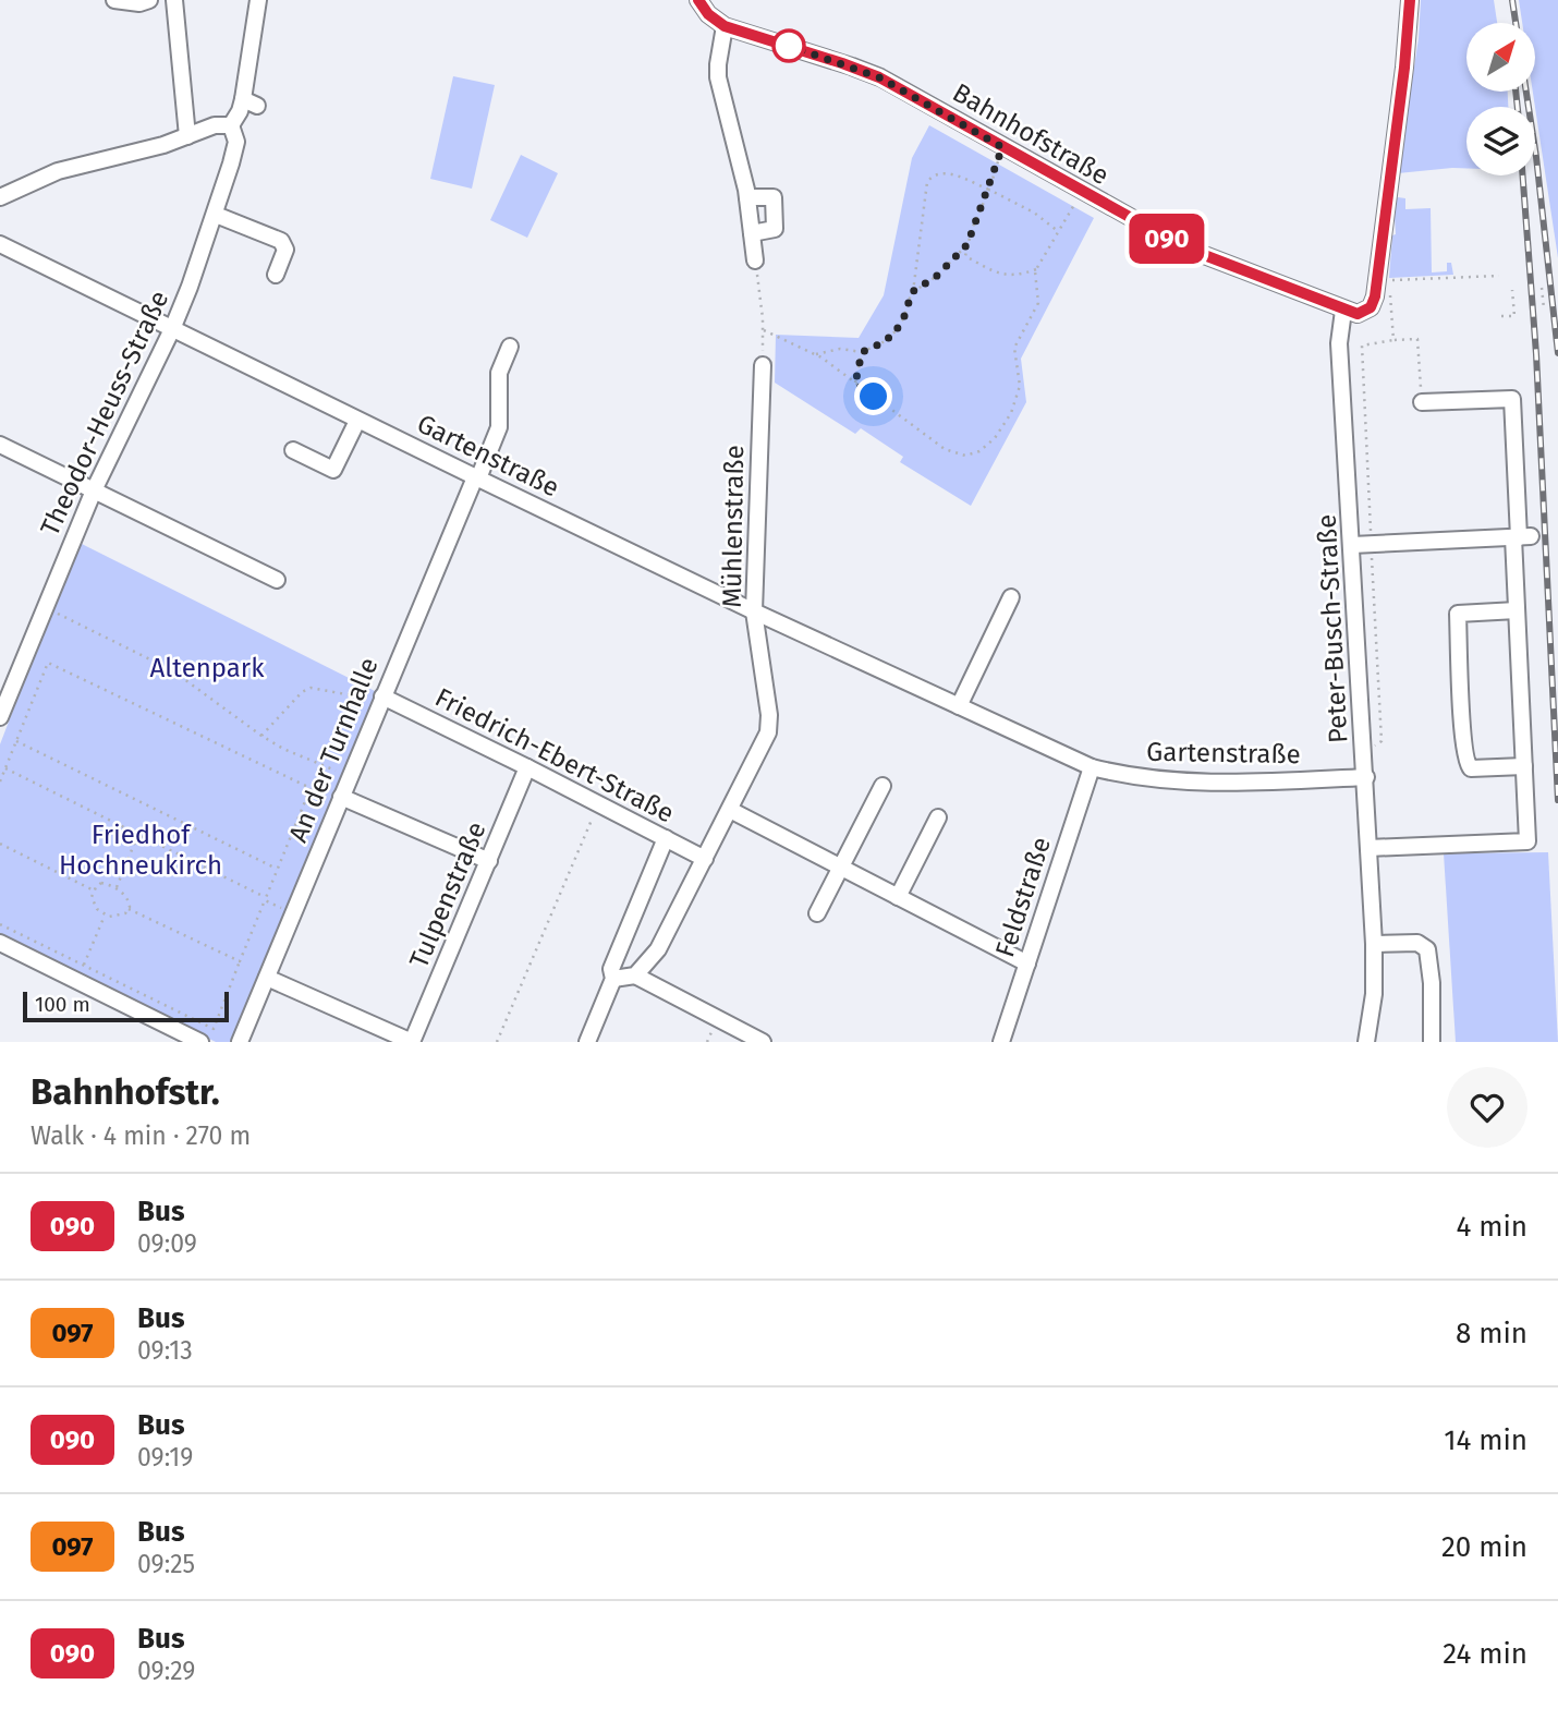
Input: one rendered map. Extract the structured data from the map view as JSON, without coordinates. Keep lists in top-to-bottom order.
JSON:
{
  "streets": {
    "street": [
      "Bahnhofstraße",
      "Theodor-Heuss-Straße",
      "Gartenstraße",
      "Mühlenstraße",
      "Peter-Busch-Straße",
      "An der Turnhalle",
      "Friedrich-Ebert-Straße",
      "Tulpenstraße",
      "Feldstraße"
    ]
  },
  "crossings": [
    ["Bahnhofstraße", "Peter-Busch-Straße"],
    ["Theodor-Heuss-Straße", "Gartenstraße"],
    ["Gartenstraße", "Mühlenstraße"],
    ["Gartenstraße", "Peter-Busch-Straße"],
    ["Gartenstraße", "An der Turnhalle"],
    ["Gartenstraße", "Feldstraße"],
    ["Mühlenstraße", "Friedrich-Ebert-Straße"],
    ["An der Turnhalle", "Friedrich-Ebert-Straße"],
    ["Friedrich-Ebert-Straße", "Tulpenstraße"]
  ],
  "parks": ["Altenpark", "Friedhof Hochneukirch"],
  "lines": ["bus line 090"],
  "scale_bar": "100 m",
  "north": "top right",
  "page": {
    "on_map": "090",
    "scale": "100 m",
    "heading": ["Bahnhofstr.", "Walk · 4 min · 270 m"],
    "list": [
      {
        "mark": "090",
        "name": "Bus",
        "note": "09:09",
        "value": "4 min"
      },
      {
        "mark": "097",
        "name": "Bus",
        "note": "09:13",
        "value": "8 min"
      },
      {
        "mark": "090",
        "name": "Bus",
        "note": "09:19",
        "value": "14 min"
      },
      {
        "mark": "097",
        "name": "Bus",
        "note": "09:25",
        "value": "20 min"
      },
      {
        "mark": "090",
        "name": "Bus",
        "note": "09:29",
        "value": "24 min"
      }
    ]
  }
}
